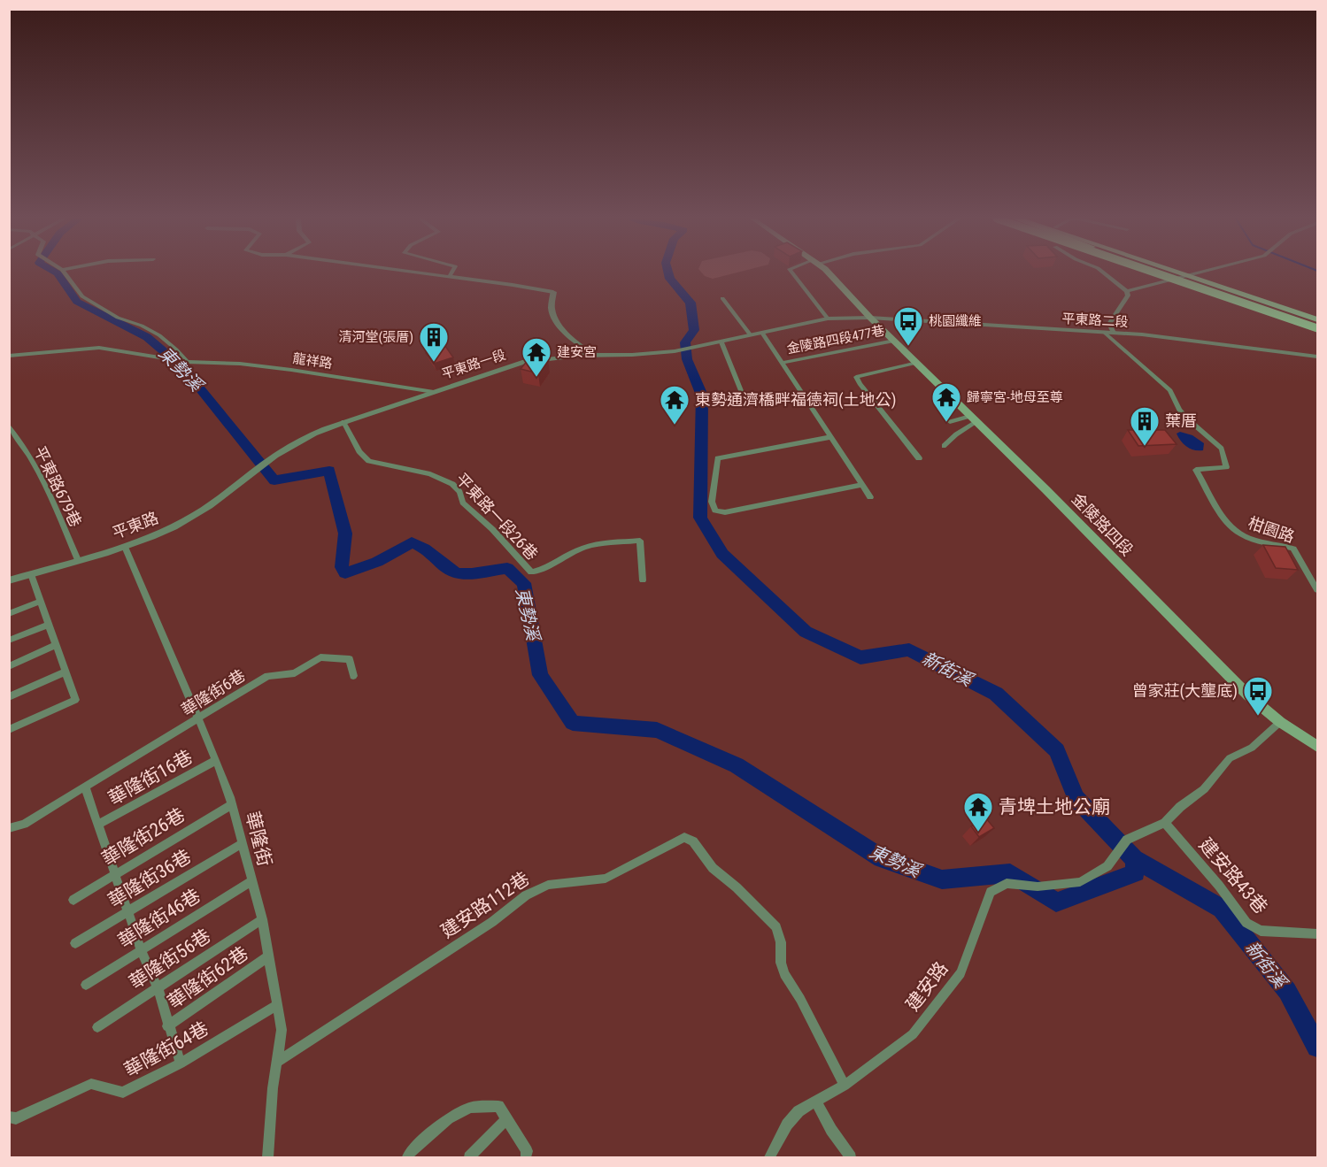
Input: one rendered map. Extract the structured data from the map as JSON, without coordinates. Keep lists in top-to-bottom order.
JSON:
{
  "streets": {
    "main road": ["金陵路四段"],
    "street": [
      "平東路二段",
      "金陵路四段477巷",
      "龍祥路",
      "平東路一段",
      "平東路679巷",
      "平東路一段26巷",
      "平東路",
      "柑園路",
      "華隆街6巷",
      "華隆街16巷",
      "華隆街26巷",
      "華隆街",
      "建安路43巷",
      "華隆街36巷",
      "建安路112巷",
      "華隆街46巷",
      "華隆街56巷",
      "華隆街62巷",
      "建安路",
      "華隆街64巷"
    ]
  },
  "crossings": [
    ["平東路二段", "平東路一段"],
    ["平東路二段", "金陵路四段"],
    ["平東路二段", "柑園路"],
    ["金陵路四段477巷", "金陵路四段"],
    ["龍祥路", "平東路一段"],
    ["平東路一段", "平東路一段26巷"],
    ["平東路一段", "金陵路四段"],
    ["平東路一段", "平東路"],
    ["平東路679巷", "平東路"],
    ["平東路", "華隆街"],
    ["華隆街6巷", "華隆街"],
    ["華隆街16巷", "華隆街"],
    ["華隆街26巷", "華隆街"],
    ["華隆街", "華隆街36巷"],
    ["華隆街", "建安路112巷"],
    ["華隆街", "華隆街46巷"],
    ["華隆街", "華隆街56巷"],
    ["華隆街", "華隆街62巷"],
    ["華隆街", "華隆街64巷"],
    ["建安路43巷", "建安路"],
    ["建安路112巷", "建安路"]
  ],
  "water": ["東勢溪", "新街溪"],
  "places": {
    "bus stop": ["桃園纖維", "曾家莊(大壟底)"],
    "building": ["清河堂(張厝)", "葉厝"],
    "temple": [
      "建安宮",
      "歸寧宮-地母至尊",
      "東勢通濟橋畔福德祠(土地公)",
      "青埤土地公廟"
    ]
  }
}
